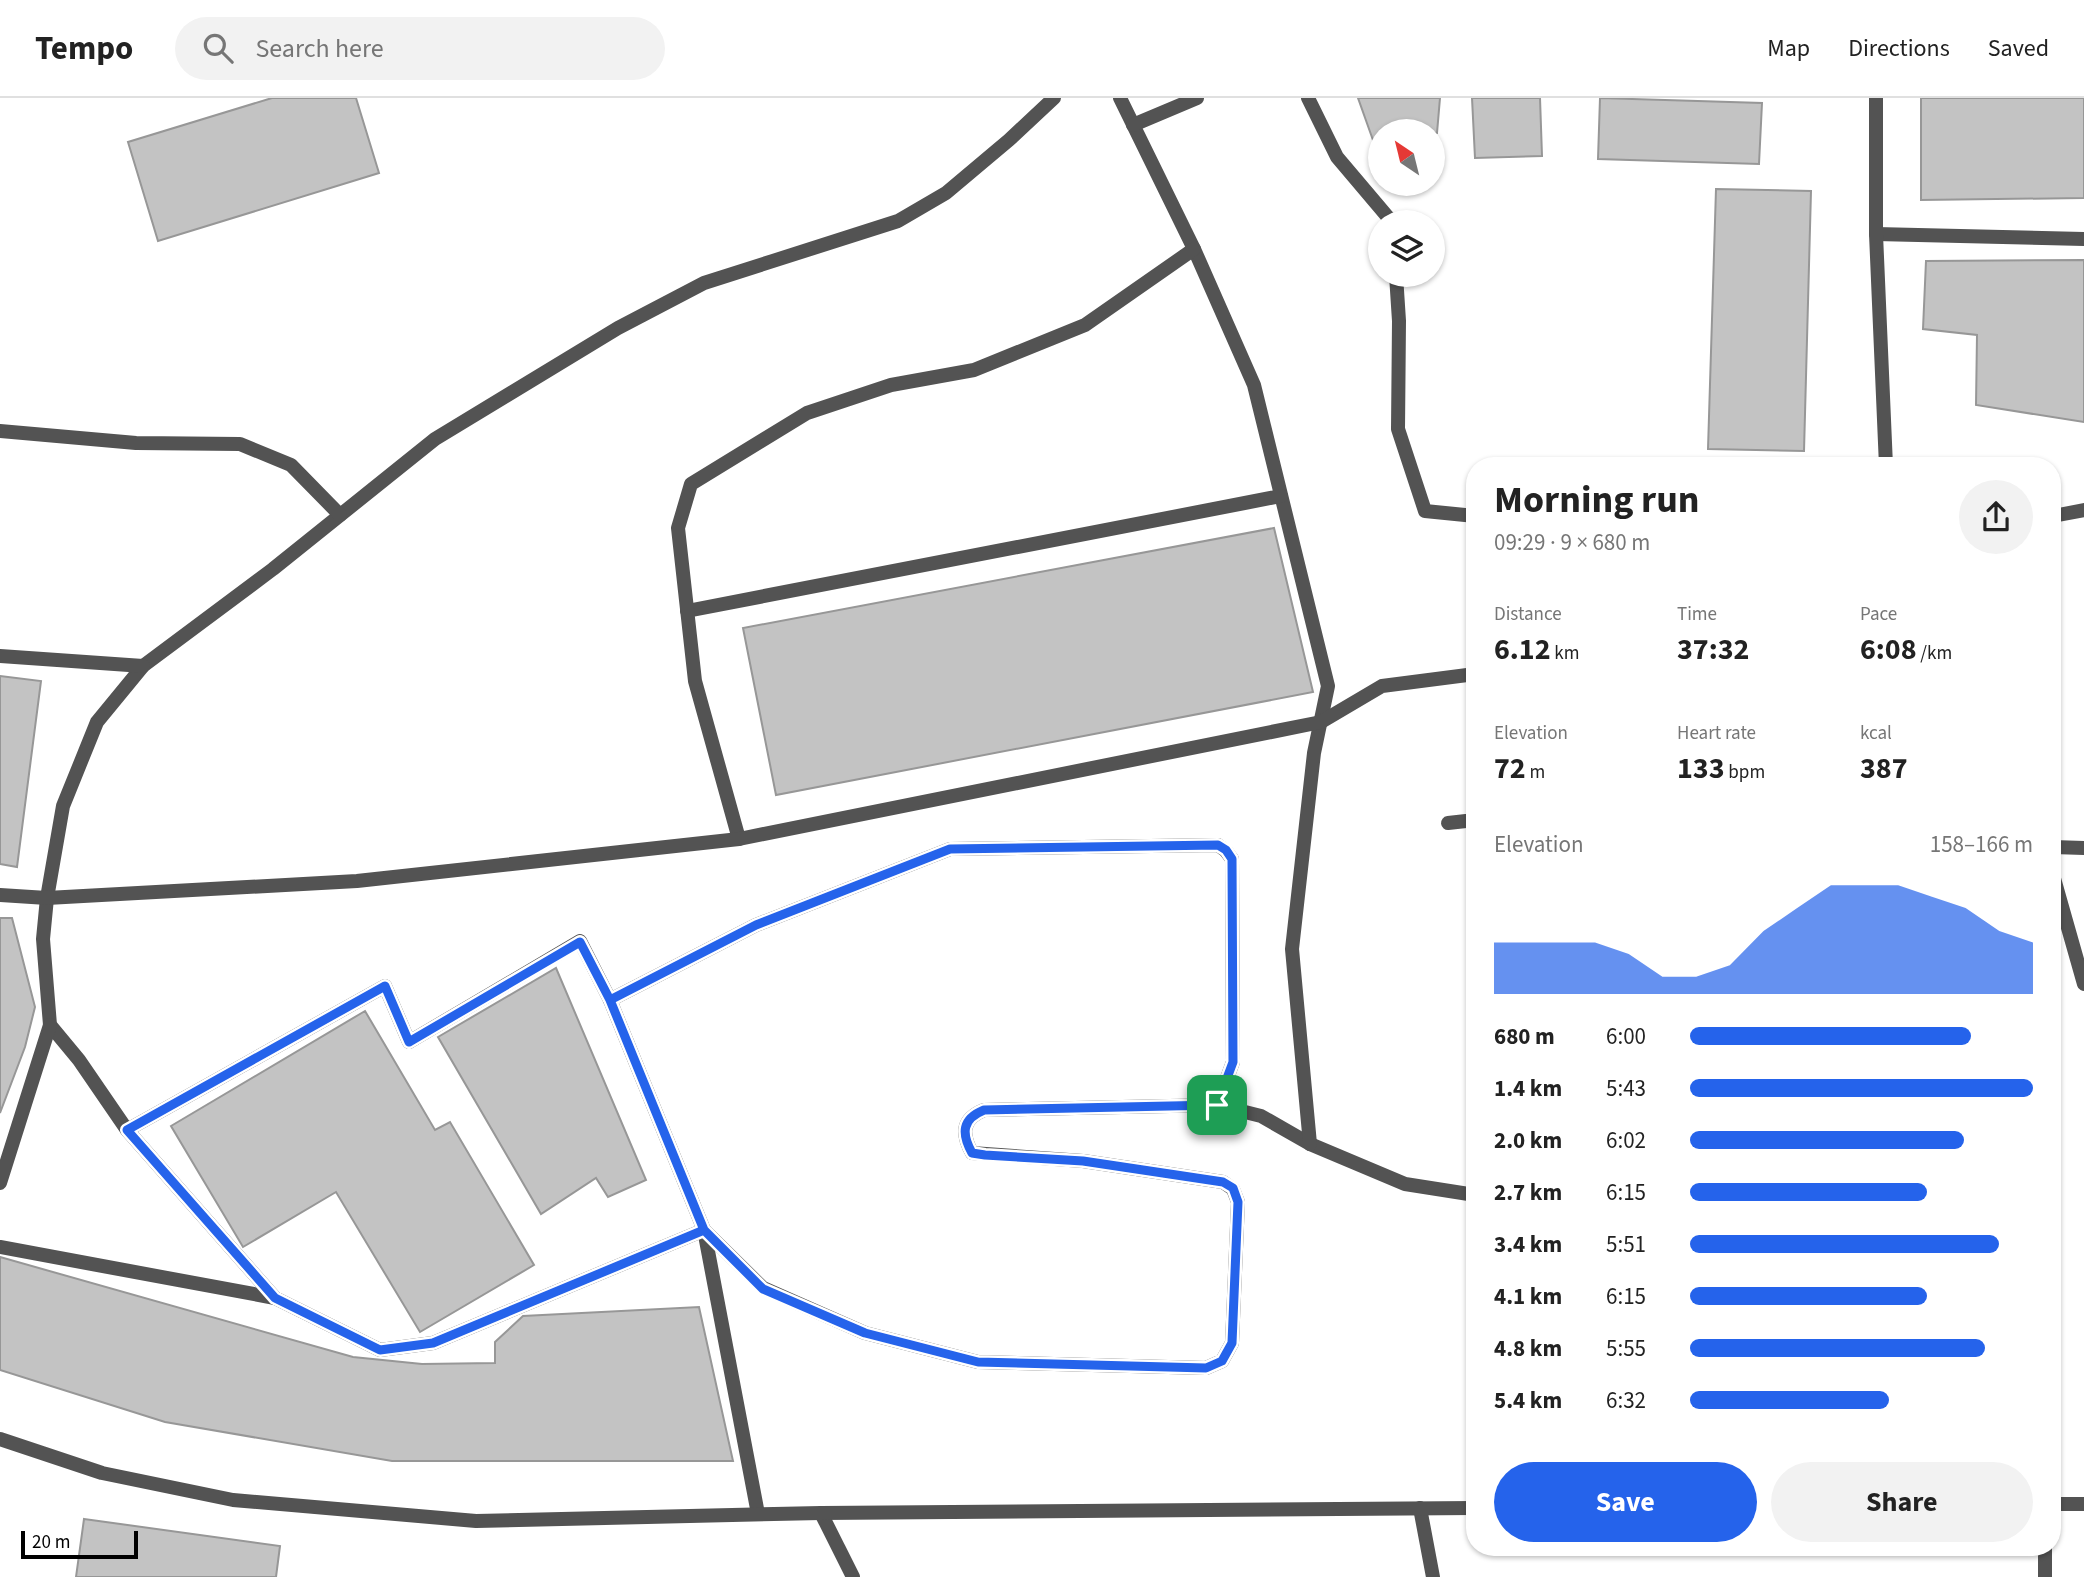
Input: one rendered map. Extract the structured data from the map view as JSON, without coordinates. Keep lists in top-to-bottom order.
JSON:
{
  "scale_bar": "20 m",
  "north": "top left",
  "page": {
    "header": "Tempo",
    "search": "Search here",
    "nav": ["Map", "Directions", "Saved"],
    "heading": ["Morning run", "09:29 · 9 × 680 m"],
    "stats": [
      ["Distance", "6.12 km"],
      ["Time", "37:32"],
      ["Pace", "6:08 /km"],
      ["Elevation", "72 m"],
      ["Heart rate", "133 bpm"],
      ["kcal", "387"]
    ],
    "chart": ["Elevation", "158–166 m"],
    "list": [
      {
        "name": "680 m",
        "note": "6:00"
      },
      {
        "name": "1.4 km",
        "note": "5:43"
      },
      {
        "name": "2.0 km",
        "note": "6:02"
      },
      {
        "name": "2.7 km",
        "note": "6:15"
      },
      {
        "name": "3.4 km",
        "note": "5:51"
      },
      {
        "name": "4.1 km",
        "note": "6:15"
      },
      {
        "name": "4.8 km",
        "note": "5:55"
      },
      {
        "name": "5.4 km",
        "note": "6:32"
      }
    ],
    "buttons": ["Save", "Share"],
    "scale": "20 m"
  }
}
